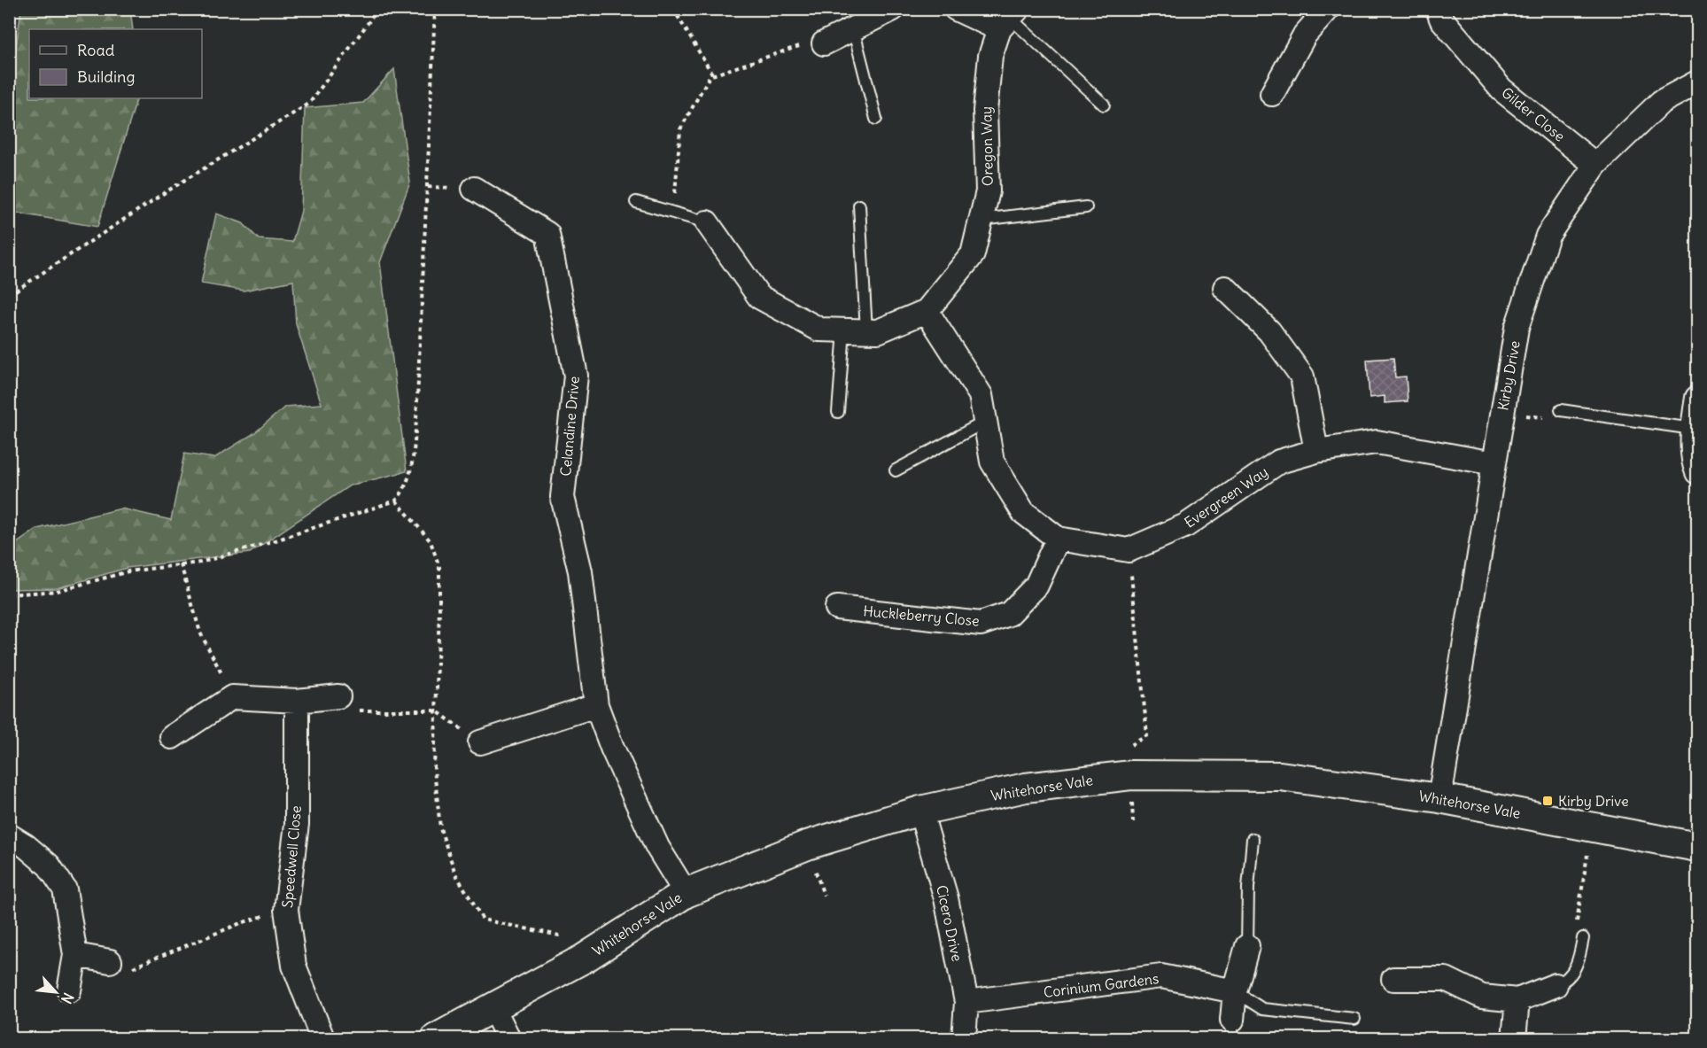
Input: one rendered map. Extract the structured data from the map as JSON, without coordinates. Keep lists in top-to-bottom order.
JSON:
{
  "streets": {
    "street": [
      "Gilder Close",
      "Oregon Way",
      "Kirby Drive",
      "Celandine Drive",
      "Evergreen Way",
      "Huckleberry Close",
      "Whitehorse Vale",
      "Speedwell Close",
      "Cicero Drive",
      "Corinium Gardens"
    ]
  },
  "crossings": [
    ["Gilder Close", "Kirby Drive"],
    ["Kirby Drive", "Evergreen Way"],
    ["Kirby Drive", "Whitehorse Vale"],
    ["Celandine Drive", "Whitehorse Vale"],
    ["Whitehorse Vale", "Cicero Drive"],
    ["Cicero Drive", "Corinium Gardens"]
  ],
  "places": {
    "transit": ["Kirby Drive"]
  },
  "legend": ["Road", "Building"],
  "north": "bottom right"
}
